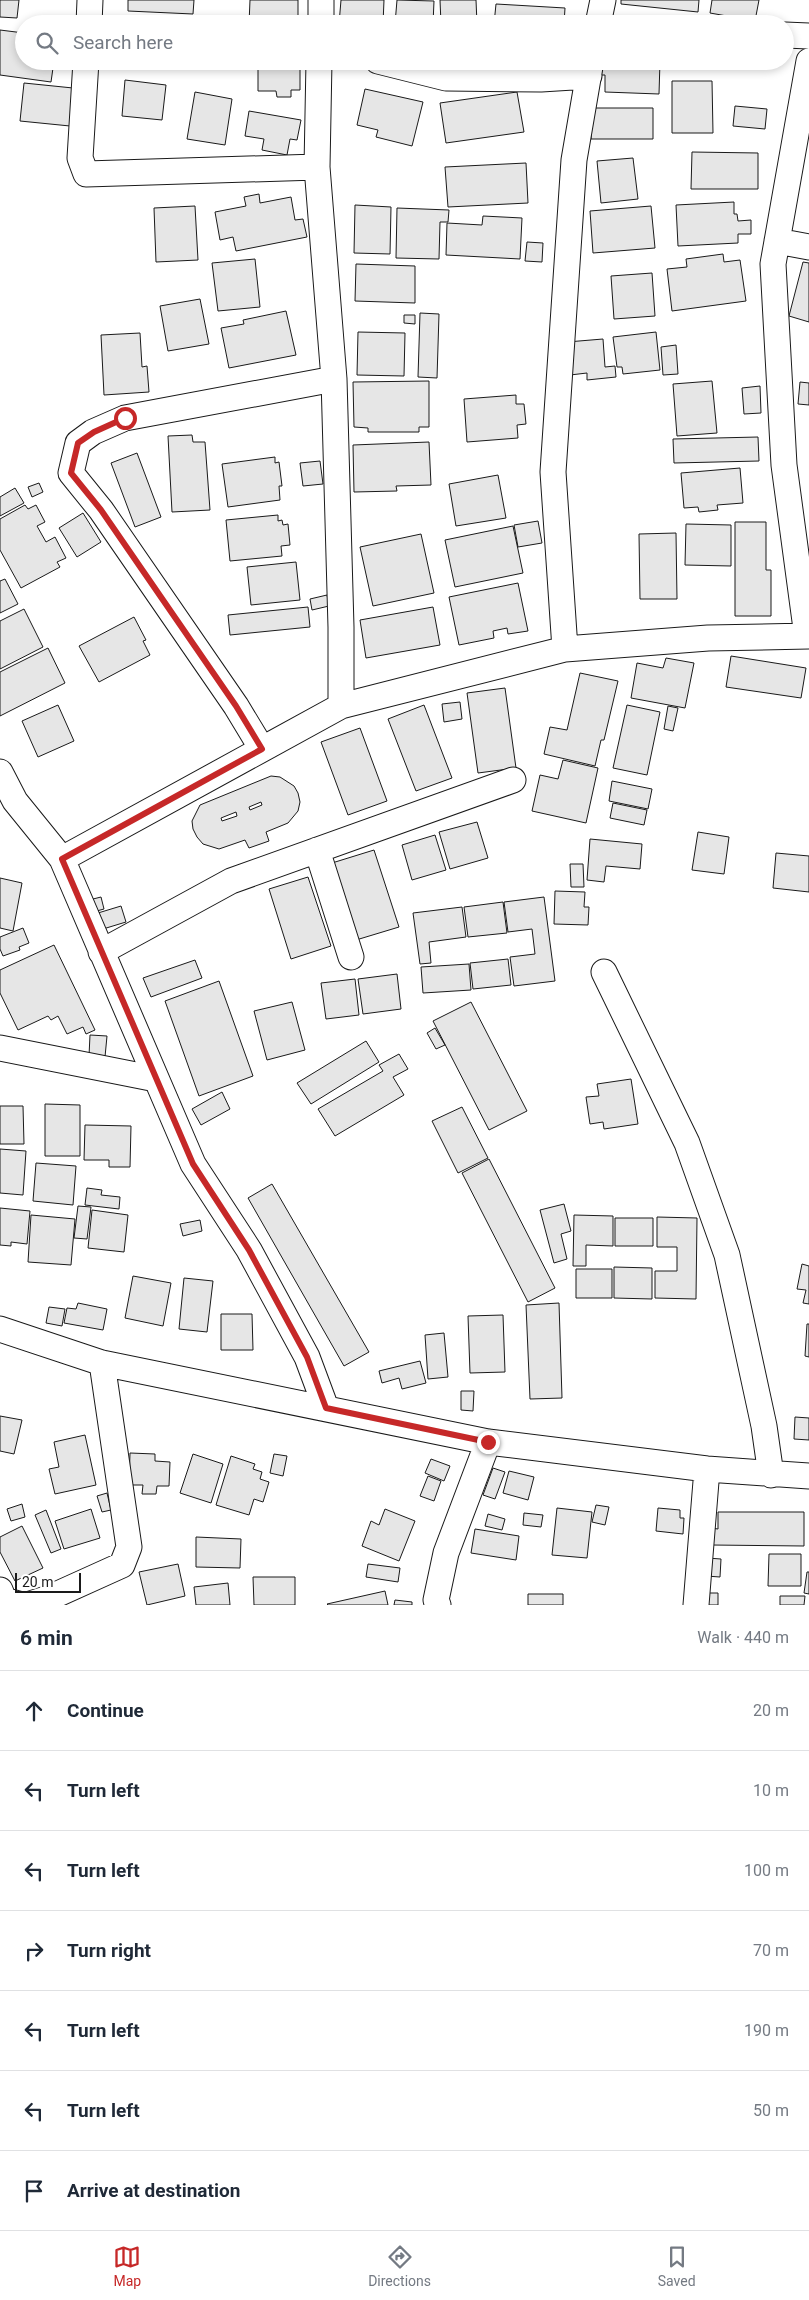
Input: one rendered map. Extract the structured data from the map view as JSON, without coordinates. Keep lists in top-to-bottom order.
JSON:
{
  "scale_bar": "20 m",
  "page": {
    "search": "Search here",
    "scale": "20 m",
    "heading": ["6 min", "Walk · 440 m"],
    "list": [
      ["Continue", "20 m"],
      ["Turn left", "10 m"],
      ["Turn left", "100 m"],
      ["Turn right", "70 m"],
      ["Turn left", "190 m"],
      ["Turn left", "50 m"],
      "Arrive at destination"
    ],
    "nav": ["Map", "Directions", "Saved"]
  }
}
